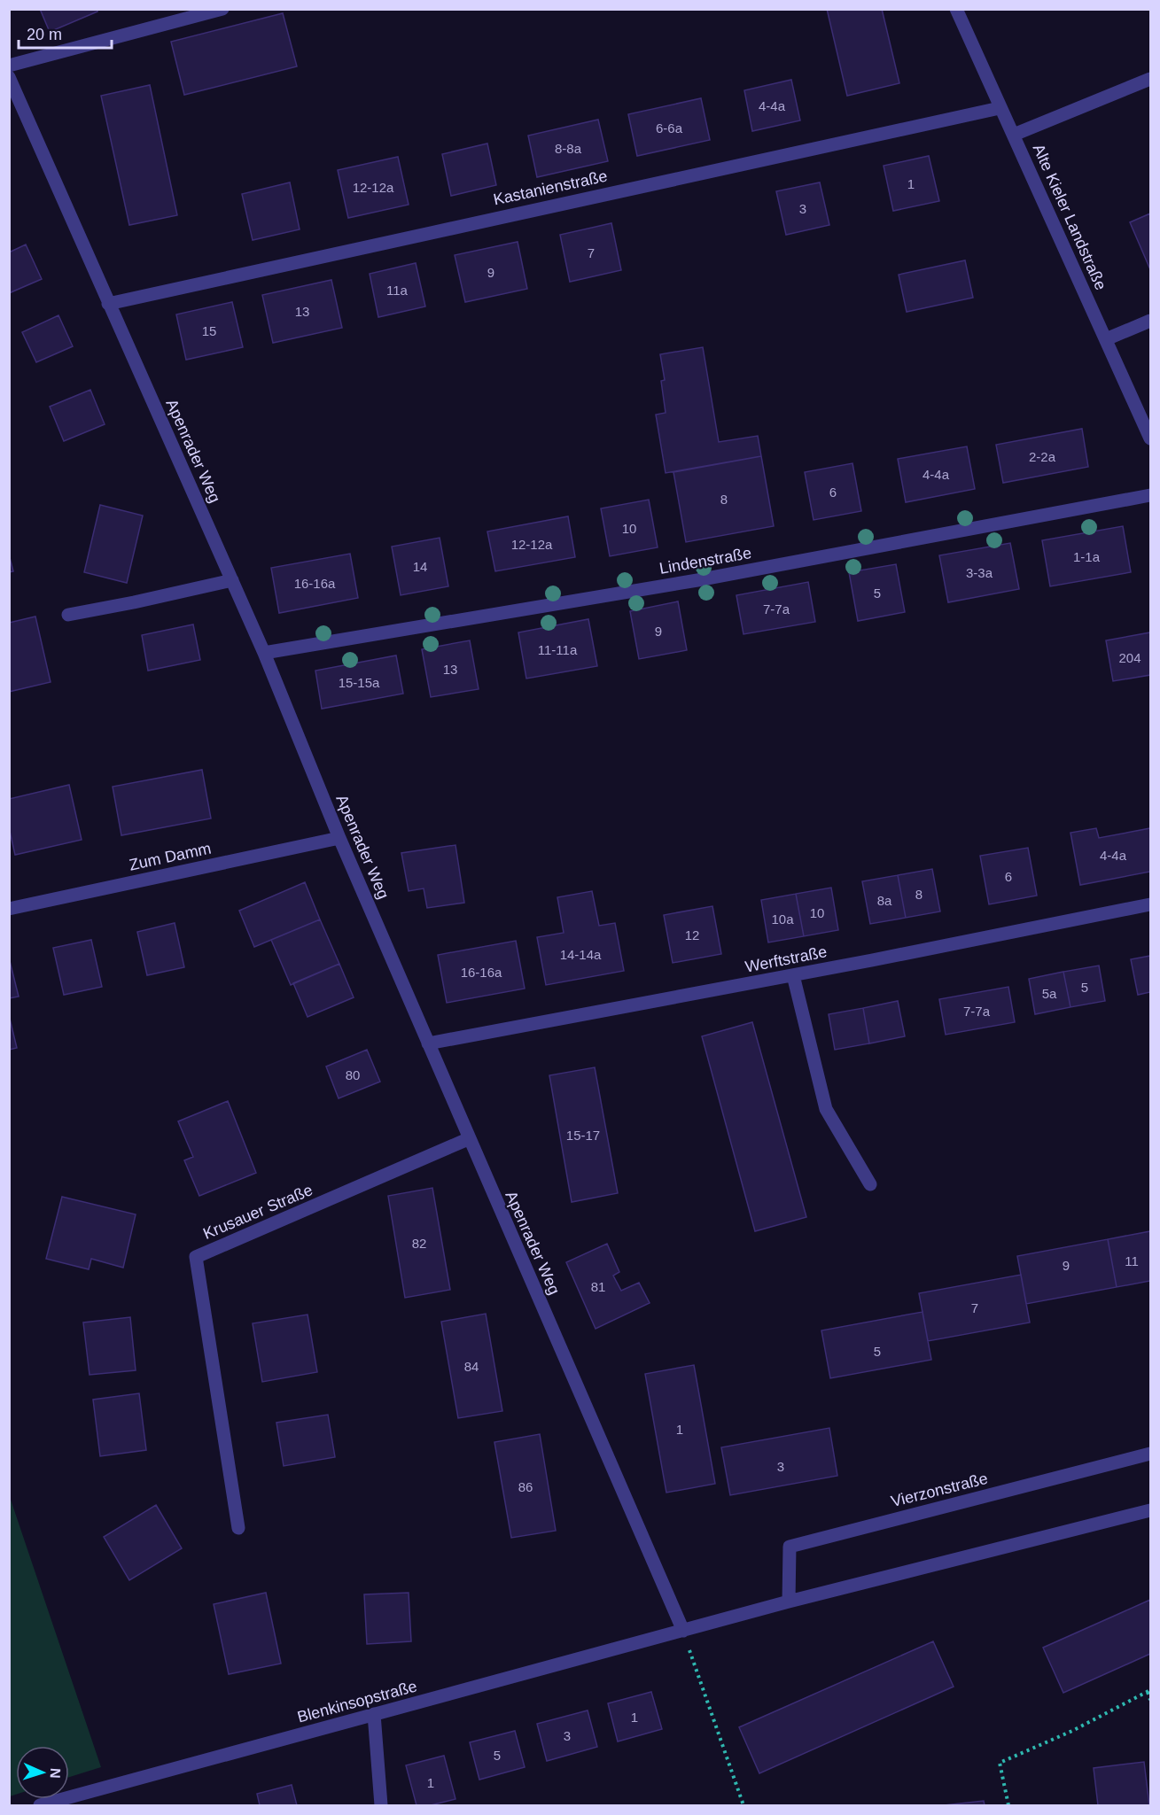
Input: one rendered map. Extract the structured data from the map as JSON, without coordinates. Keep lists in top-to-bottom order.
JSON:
{
  "streets": {
    "street": [
      "Kastanienstraße",
      "Alte Kieler Landstraße",
      "Apenrader Weg",
      "Lindenstraße",
      "Zum Damm",
      "Werftstraße",
      "Krusauer Straße",
      "Vierzonstraße",
      "Blenkinsopstraße"
    ]
  },
  "crossings": [
    ["Kastanienstraße", "Alte Kieler Landstraße"],
    ["Kastanienstraße", "Apenrader Weg"],
    ["Apenrader Weg", "Lindenstraße"],
    ["Apenrader Weg", "Zum Damm"],
    ["Apenrader Weg", "Werftstraße"],
    ["Apenrader Weg", "Krusauer Straße"],
    ["Apenrader Weg", "Blenkinsopstraße"]
  ],
  "house_numbers": [
    "4-4a",
    "6-6a",
    "8-8a",
    "1",
    "12-12a",
    "3",
    "7",
    "9",
    "11a",
    "13",
    "15",
    "2-2a",
    "4-4a",
    "6",
    "8",
    "10",
    "12-12a",
    "1-1a",
    "14",
    "3-3a",
    "16-16a",
    "5",
    "7-7a",
    "9",
    "11-11a",
    "204",
    "13",
    "15-15a",
    "4-4a",
    "6",
    "8",
    "8a",
    "10",
    "10a",
    "12",
    "14-14a",
    "16-16a",
    "5",
    "5a",
    "7-7a",
    "80",
    "15-17",
    "82",
    "11",
    "9",
    "81",
    "7",
    "5",
    "84",
    "1",
    "3",
    "86",
    "1",
    "3",
    "5",
    "1"
  ],
  "scale_bar": "20 m",
  "north": "right"
}
